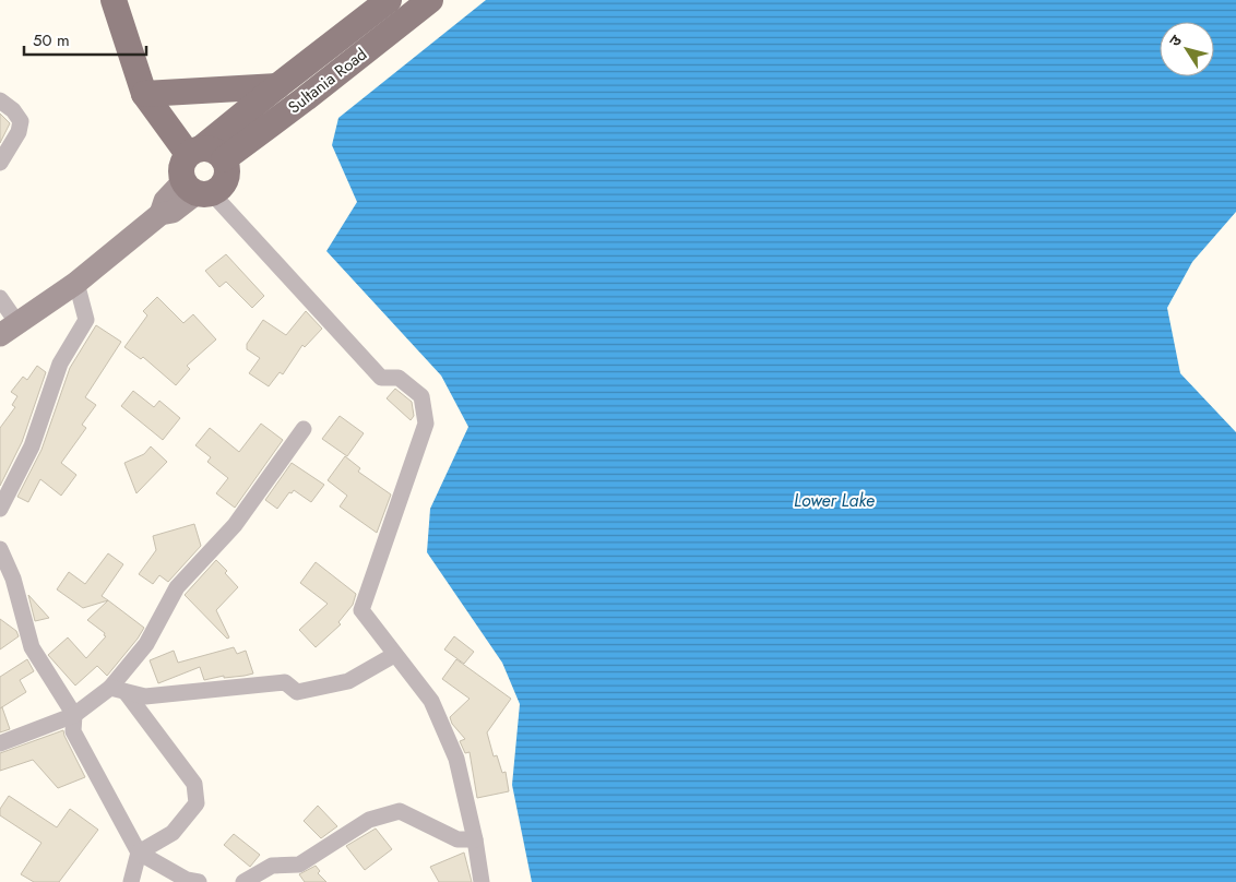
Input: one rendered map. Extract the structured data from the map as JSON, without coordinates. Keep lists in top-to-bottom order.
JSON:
{
  "streets": {
    "main road": ["Sultania Road"]
  },
  "water": ["Lower Lake"],
  "scale_bar": "50 m",
  "north": "top left"
}
